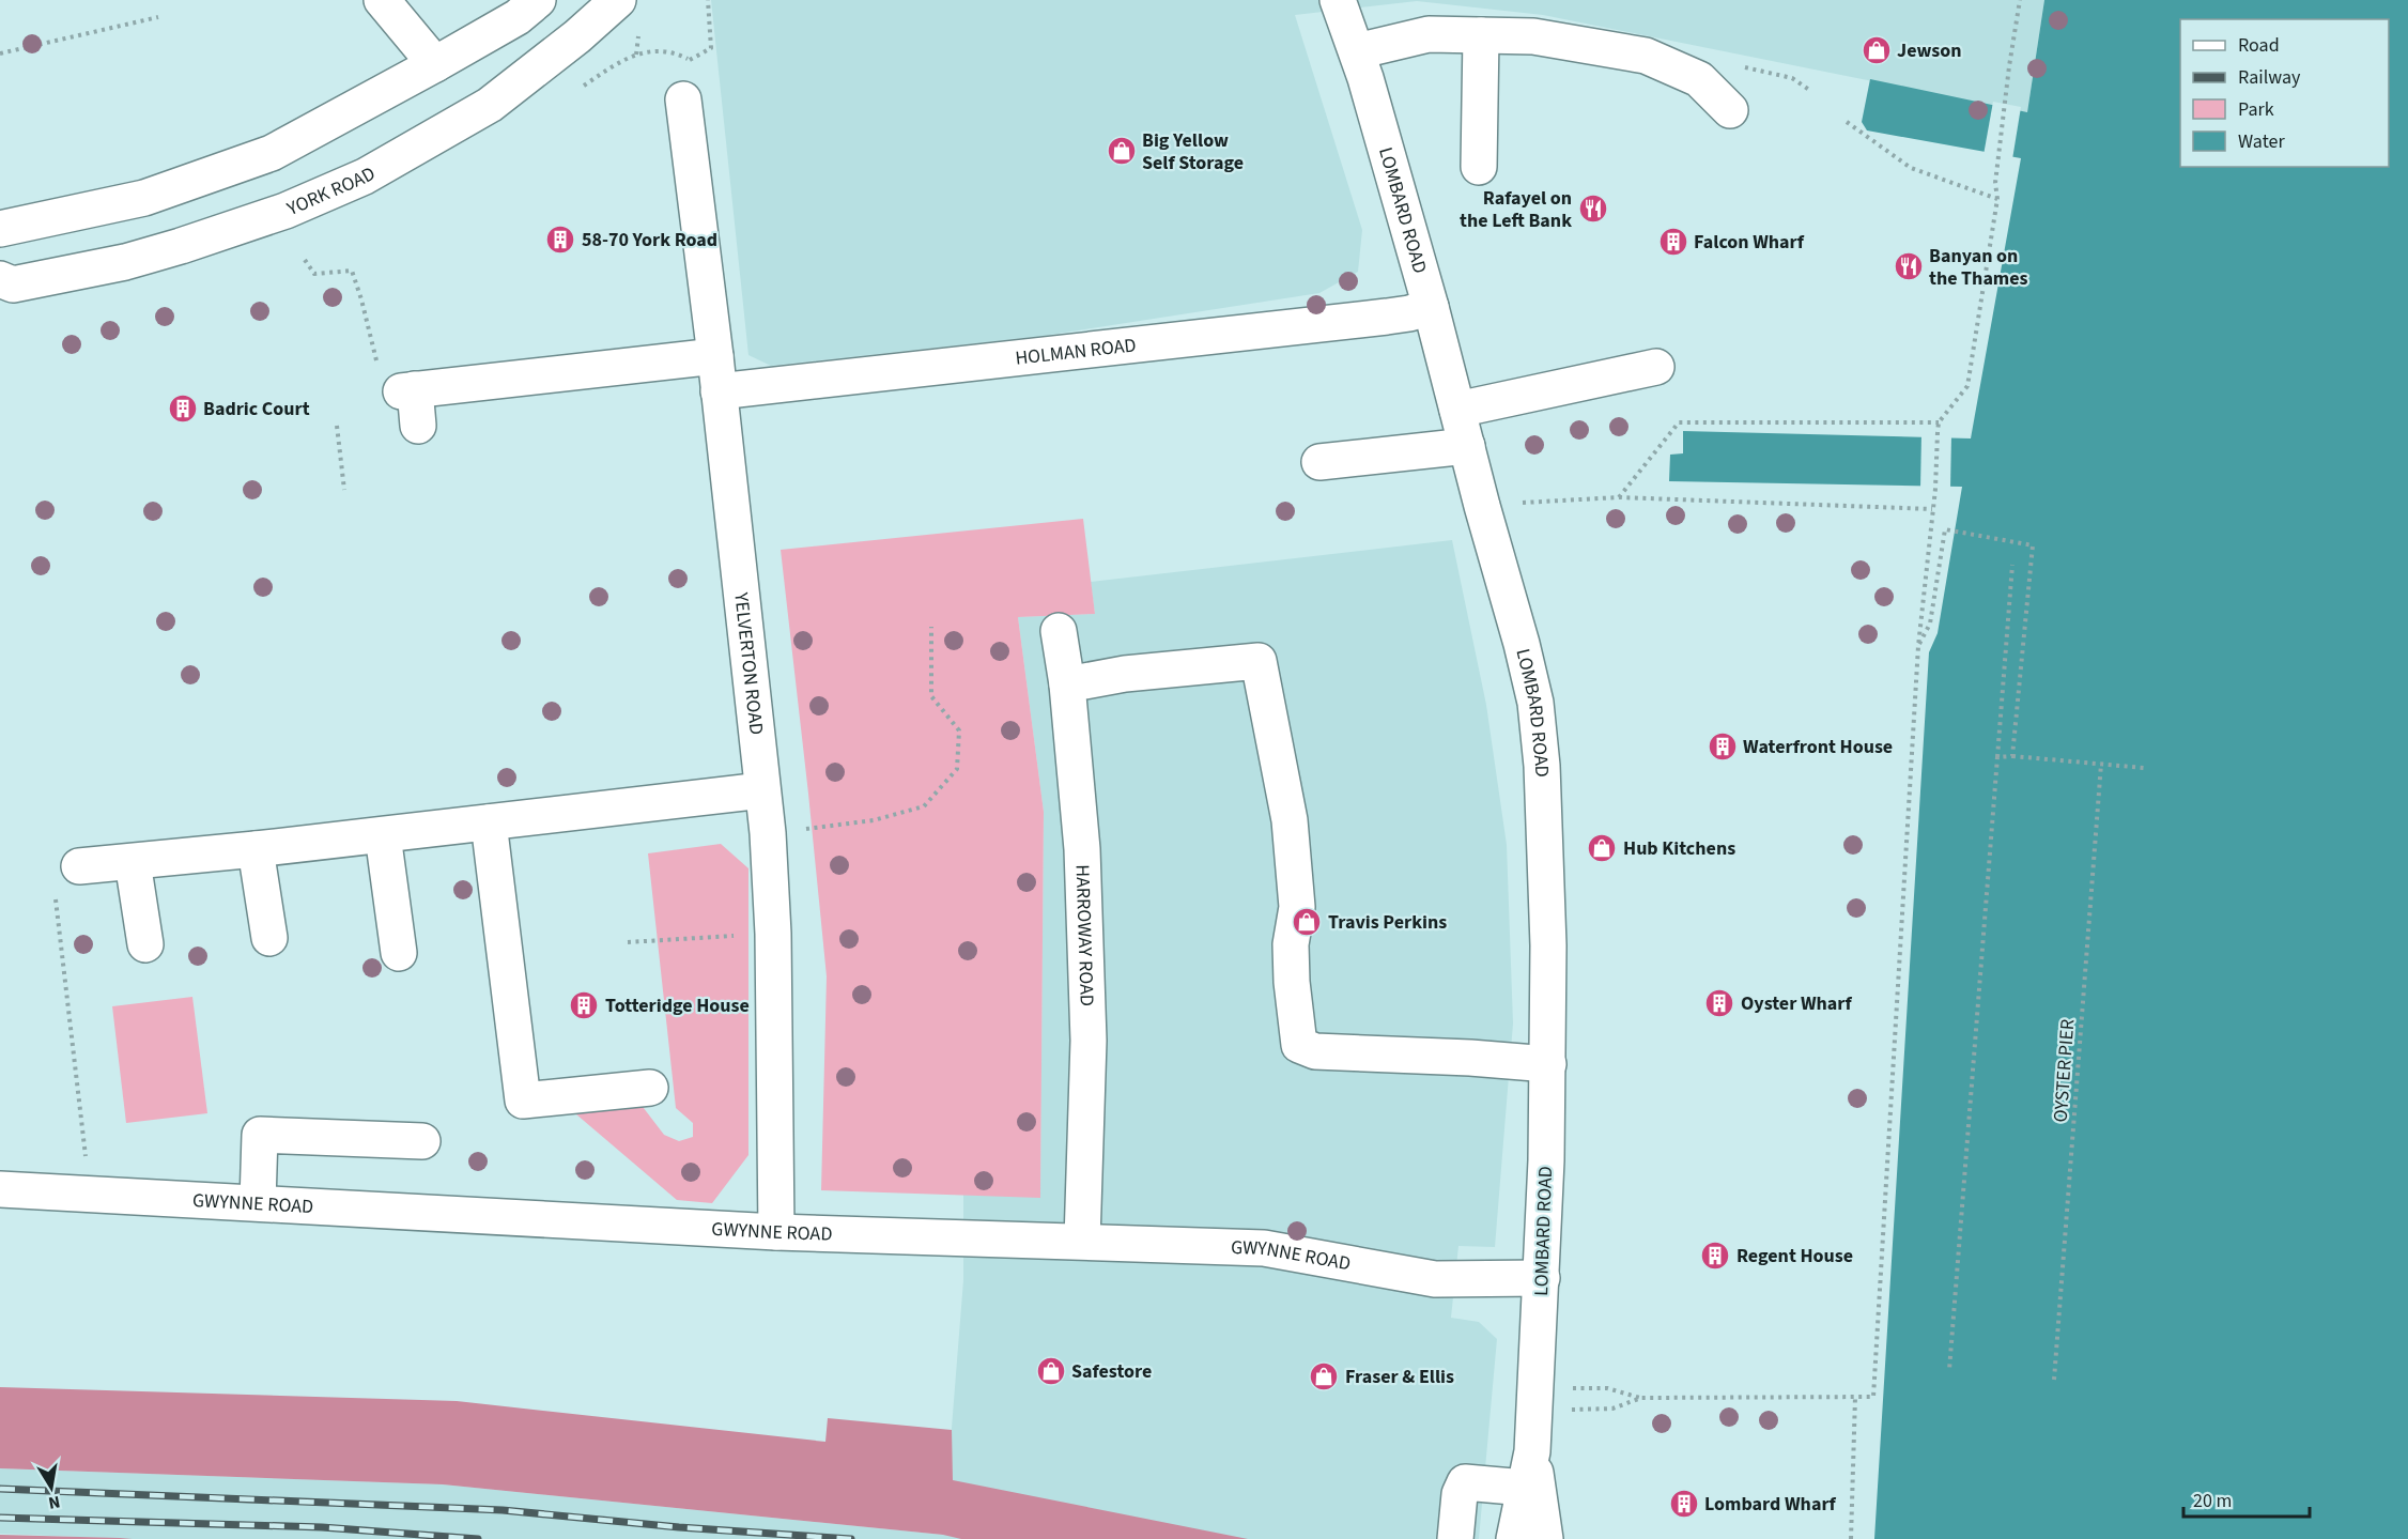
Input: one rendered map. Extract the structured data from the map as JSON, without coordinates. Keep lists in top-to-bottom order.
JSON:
{
  "streets": {
    "main road": [
      "YORK ROAD",
      "LOMBARD ROAD",
      "HOLMAN ROAD",
      "YELVERTON ROAD",
      "HARROWAY ROAD",
      "GWYNNE ROAD"
    ],
    "path": ["OYSTER PIER"]
  },
  "crossings": [
    ["LOMBARD ROAD", "HOLMAN ROAD"],
    ["LOMBARD ROAD", "GWYNNE ROAD"],
    ["HOLMAN ROAD", "YELVERTON ROAD"],
    ["YELVERTON ROAD", "GWYNNE ROAD"],
    ["HARROWAY ROAD", "GWYNNE ROAD"]
  ],
  "places": {
    "shop": [
      "Jewson",
      "Big Yellow Self Storage",
      "Hub Kitchens",
      "Travis Perkins",
      "Safestore",
      "Fraser & Ellis"
    ],
    "restaurant": ["Rafayel on the Left Bank", "Banyan on the Thames"],
    "building": [
      "58-70 York Road",
      "Falcon Wharf",
      "Badric Court",
      "Waterfront House",
      "Oyster Wharf",
      "Totteridge House",
      "Regent House",
      "Lombard Wharf"
    ]
  },
  "legend": [
    "Road",
    "Railway",
    "Park",
    "Water"
  ],
  "scale_bar": "20 m",
  "north": "bottom"
}
